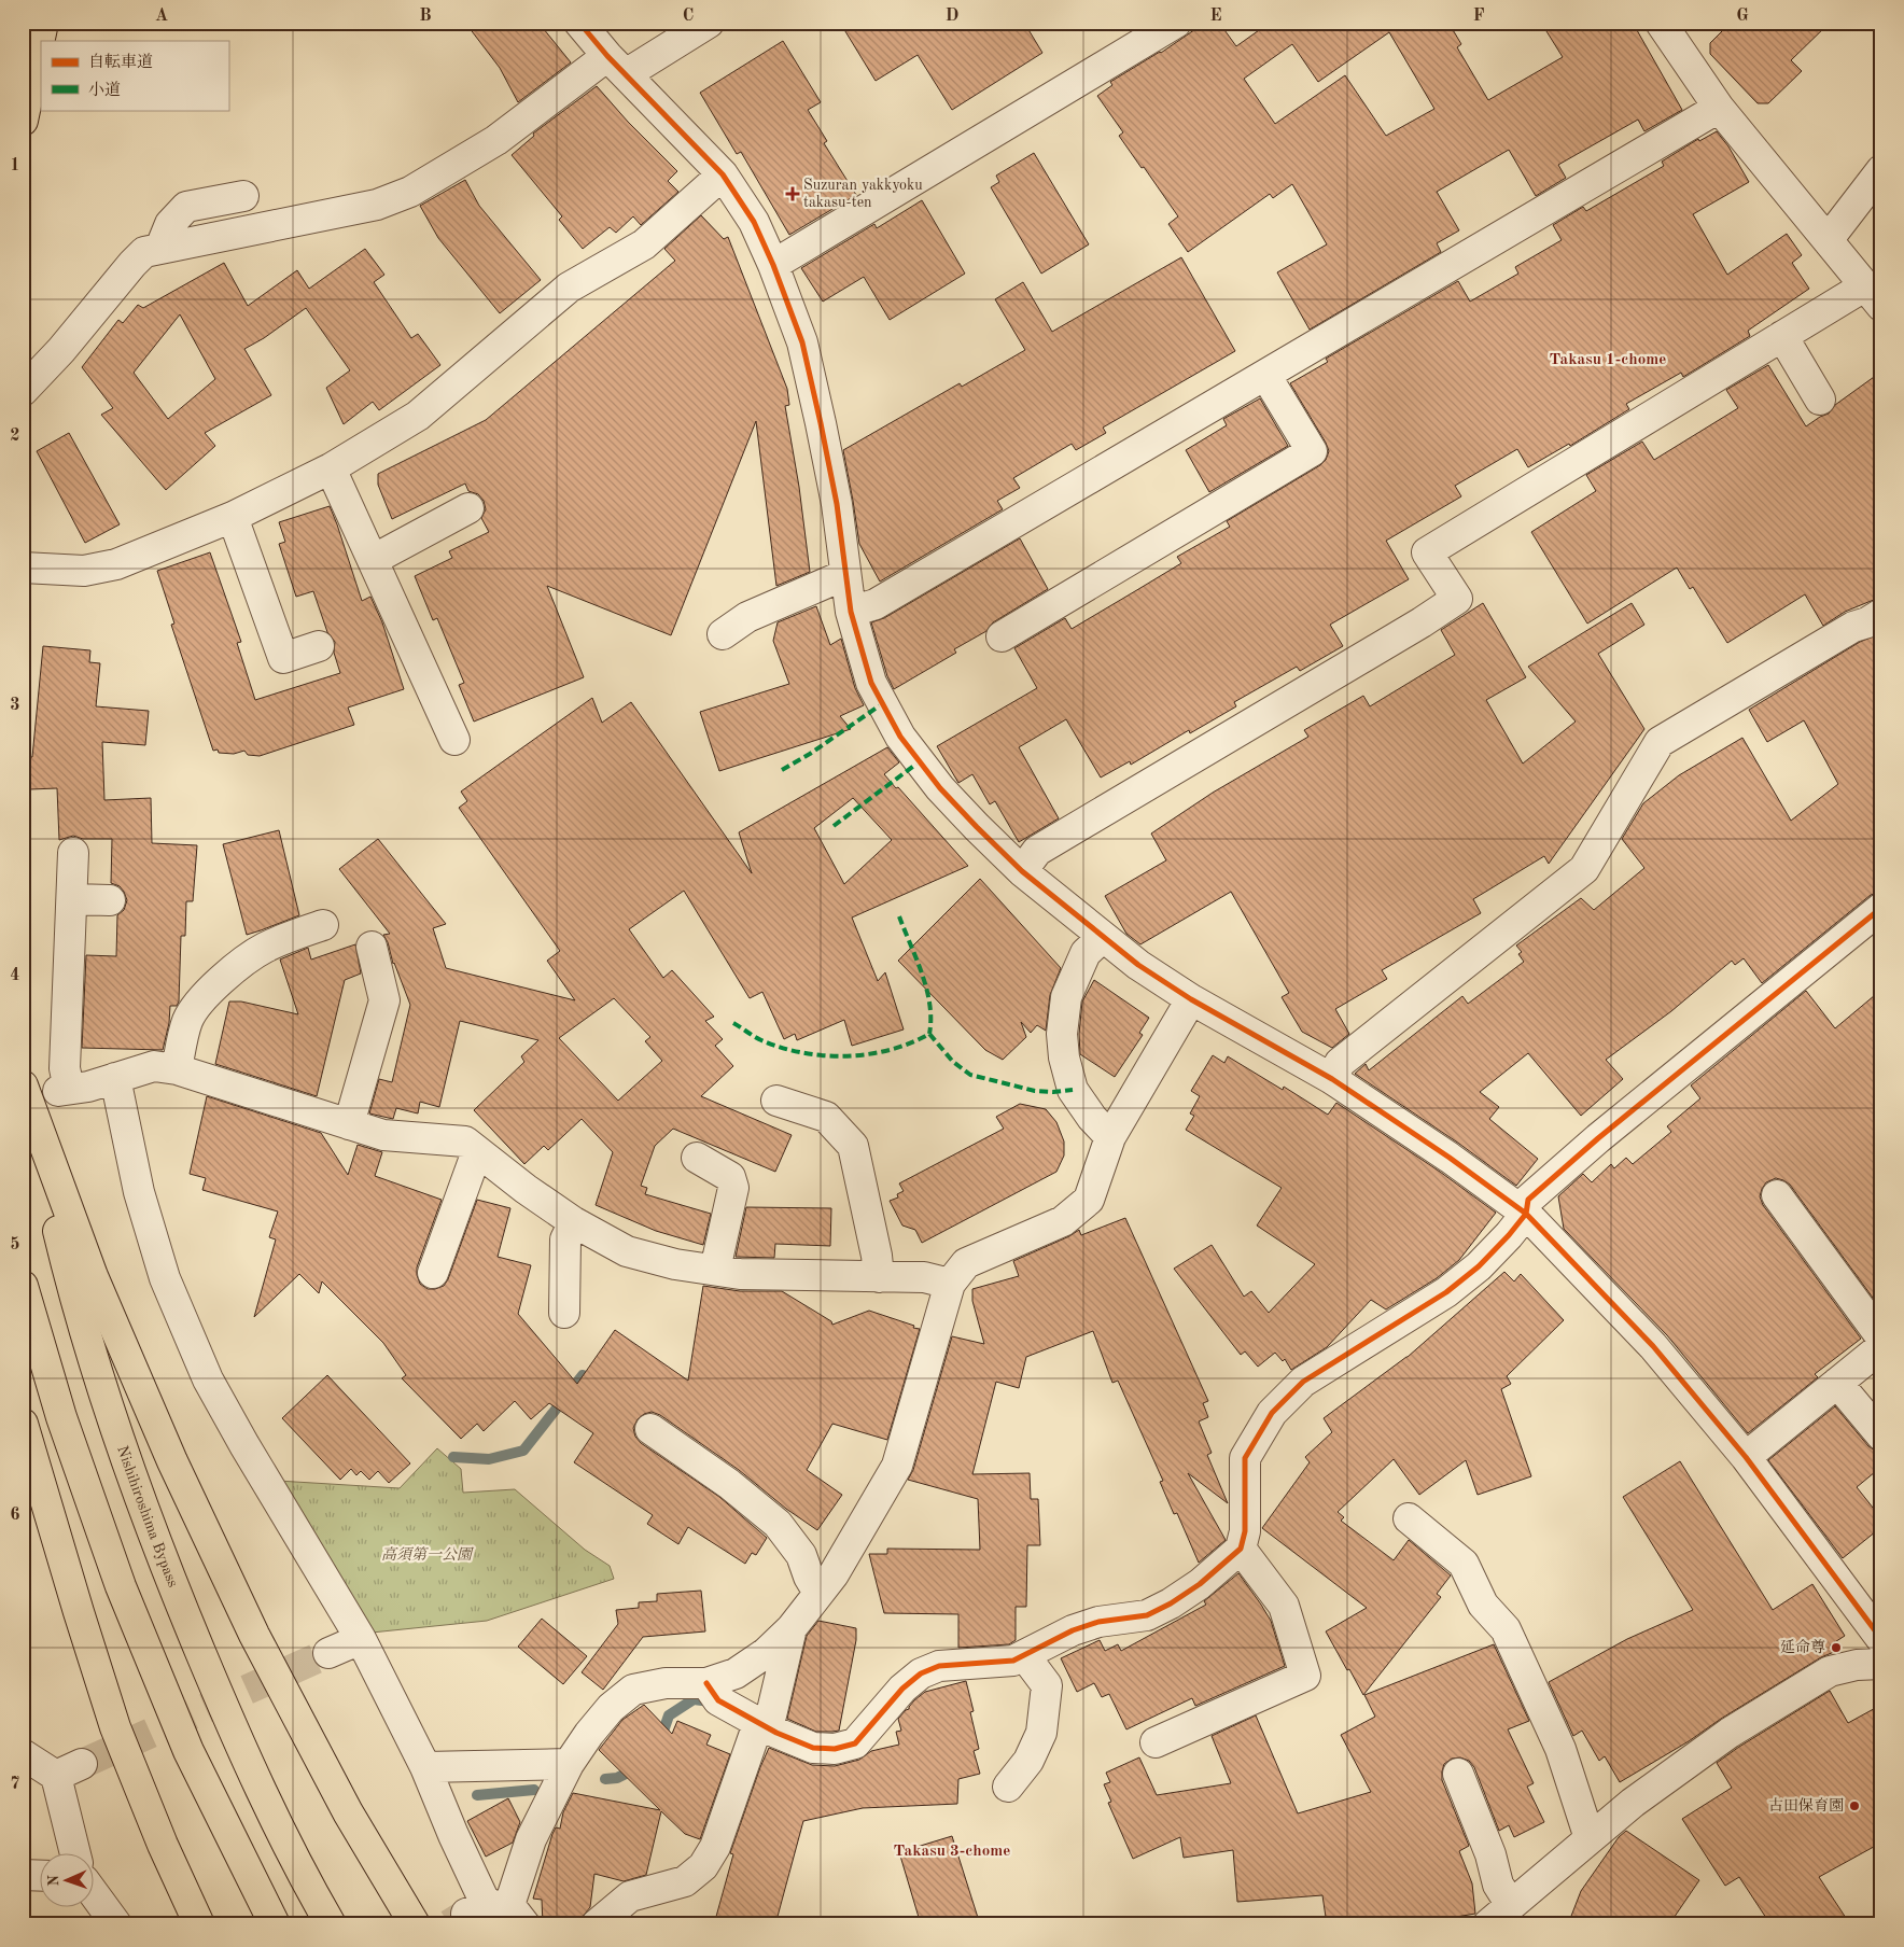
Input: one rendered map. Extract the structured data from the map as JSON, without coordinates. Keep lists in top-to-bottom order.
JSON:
{
  "streets": {
    "highway": ["Nishihiroshima Bypass"]
  },
  "districts": ["Takasu 1-chome", "Takasu 3-chome"],
  "parks": ["高須第一公園"],
  "places": {
    "health": ["Suzuran yakkyoku takasu-ten"],
    "other": ["延命尊", "古田保育園"]
  },
  "legend": ["自転車道", "小道"],
  "north": "left",
  "grid": {
    "columns": [
      "A",
      "B",
      "C",
      "D",
      "E",
      "F",
      "G"
    ],
    "rows": [
      "1",
      "2",
      "3",
      "4",
      "5",
      "6",
      "7"
    ]
  }
}
